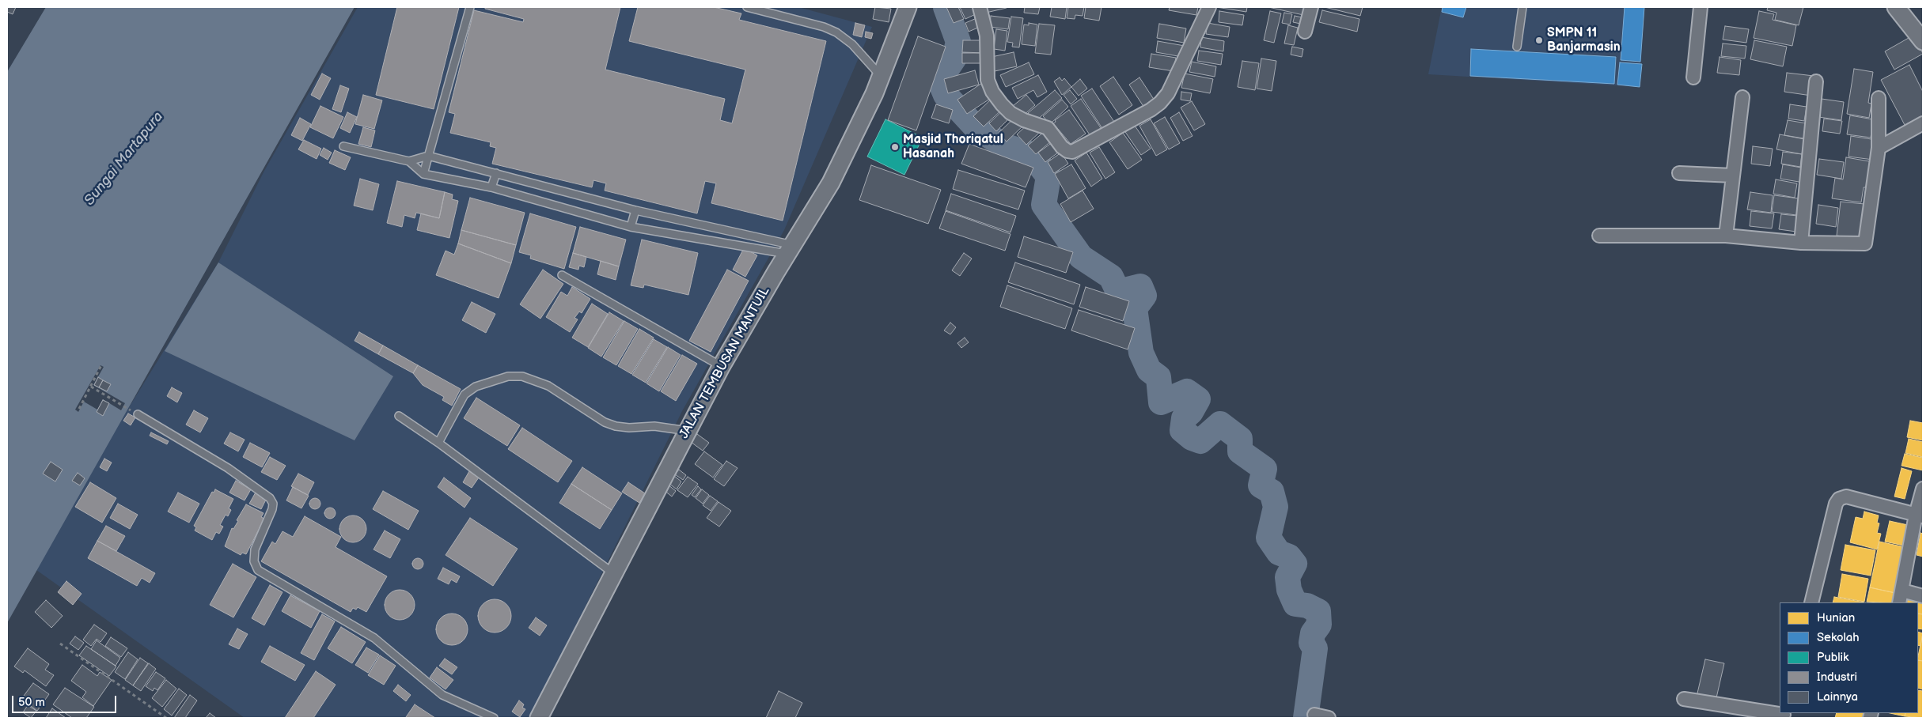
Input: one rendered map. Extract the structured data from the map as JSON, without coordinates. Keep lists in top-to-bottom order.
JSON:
{
  "streets": {
    "street": ["JALAN TEMBUSAN MANTUIL"]
  },
  "water": ["Sungai Martapura"],
  "places": ["SMPN 11 Banjarmasin", "Masjid Thoriqatul Hasanah"],
  "legend": [
    "Hunian",
    "Sekolah",
    "Publik",
    "Industri",
    "Lainnya"
  ],
  "scale_bar": "50 m"
}
